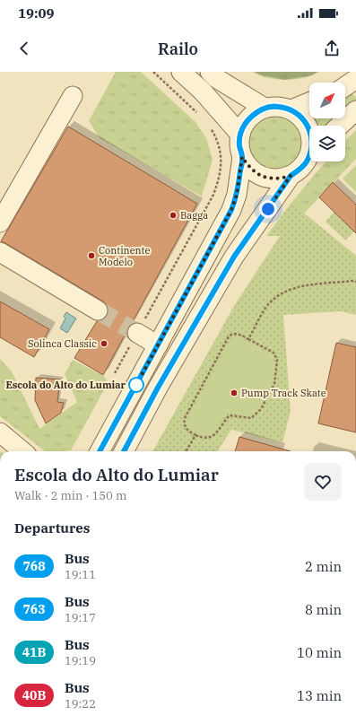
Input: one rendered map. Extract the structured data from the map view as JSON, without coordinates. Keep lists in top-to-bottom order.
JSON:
{
  "places": [
    "Bagga",
    "Continente Modelo",
    "Solinca Classic",
    "Escola do Alto do Lumiar",
    "Pump Track Skate"
  ],
  "lines": ["bus line 768"],
  "north": "top right",
  "page": {
    "status": "19:09",
    "header": "Railo",
    "heading": [
      ["Escola do Alto do Lumiar", "Walk · 2 min · 150 m"],
      "Departures"
    ],
    "list": [
      {
        "mark": "768",
        "name": "Bus",
        "note": "19:11",
        "value": "2 min"
      },
      {
        "mark": "763",
        "name": "Bus",
        "note": "19:17",
        "value": "8 min"
      },
      {
        "mark": "41B",
        "name": "Bus",
        "note": "19:19",
        "value": "10 min"
      },
      {
        "mark": "40B",
        "name": "Bus",
        "note": "19:22",
        "value": "13 min"
      }
    ]
  }
}
